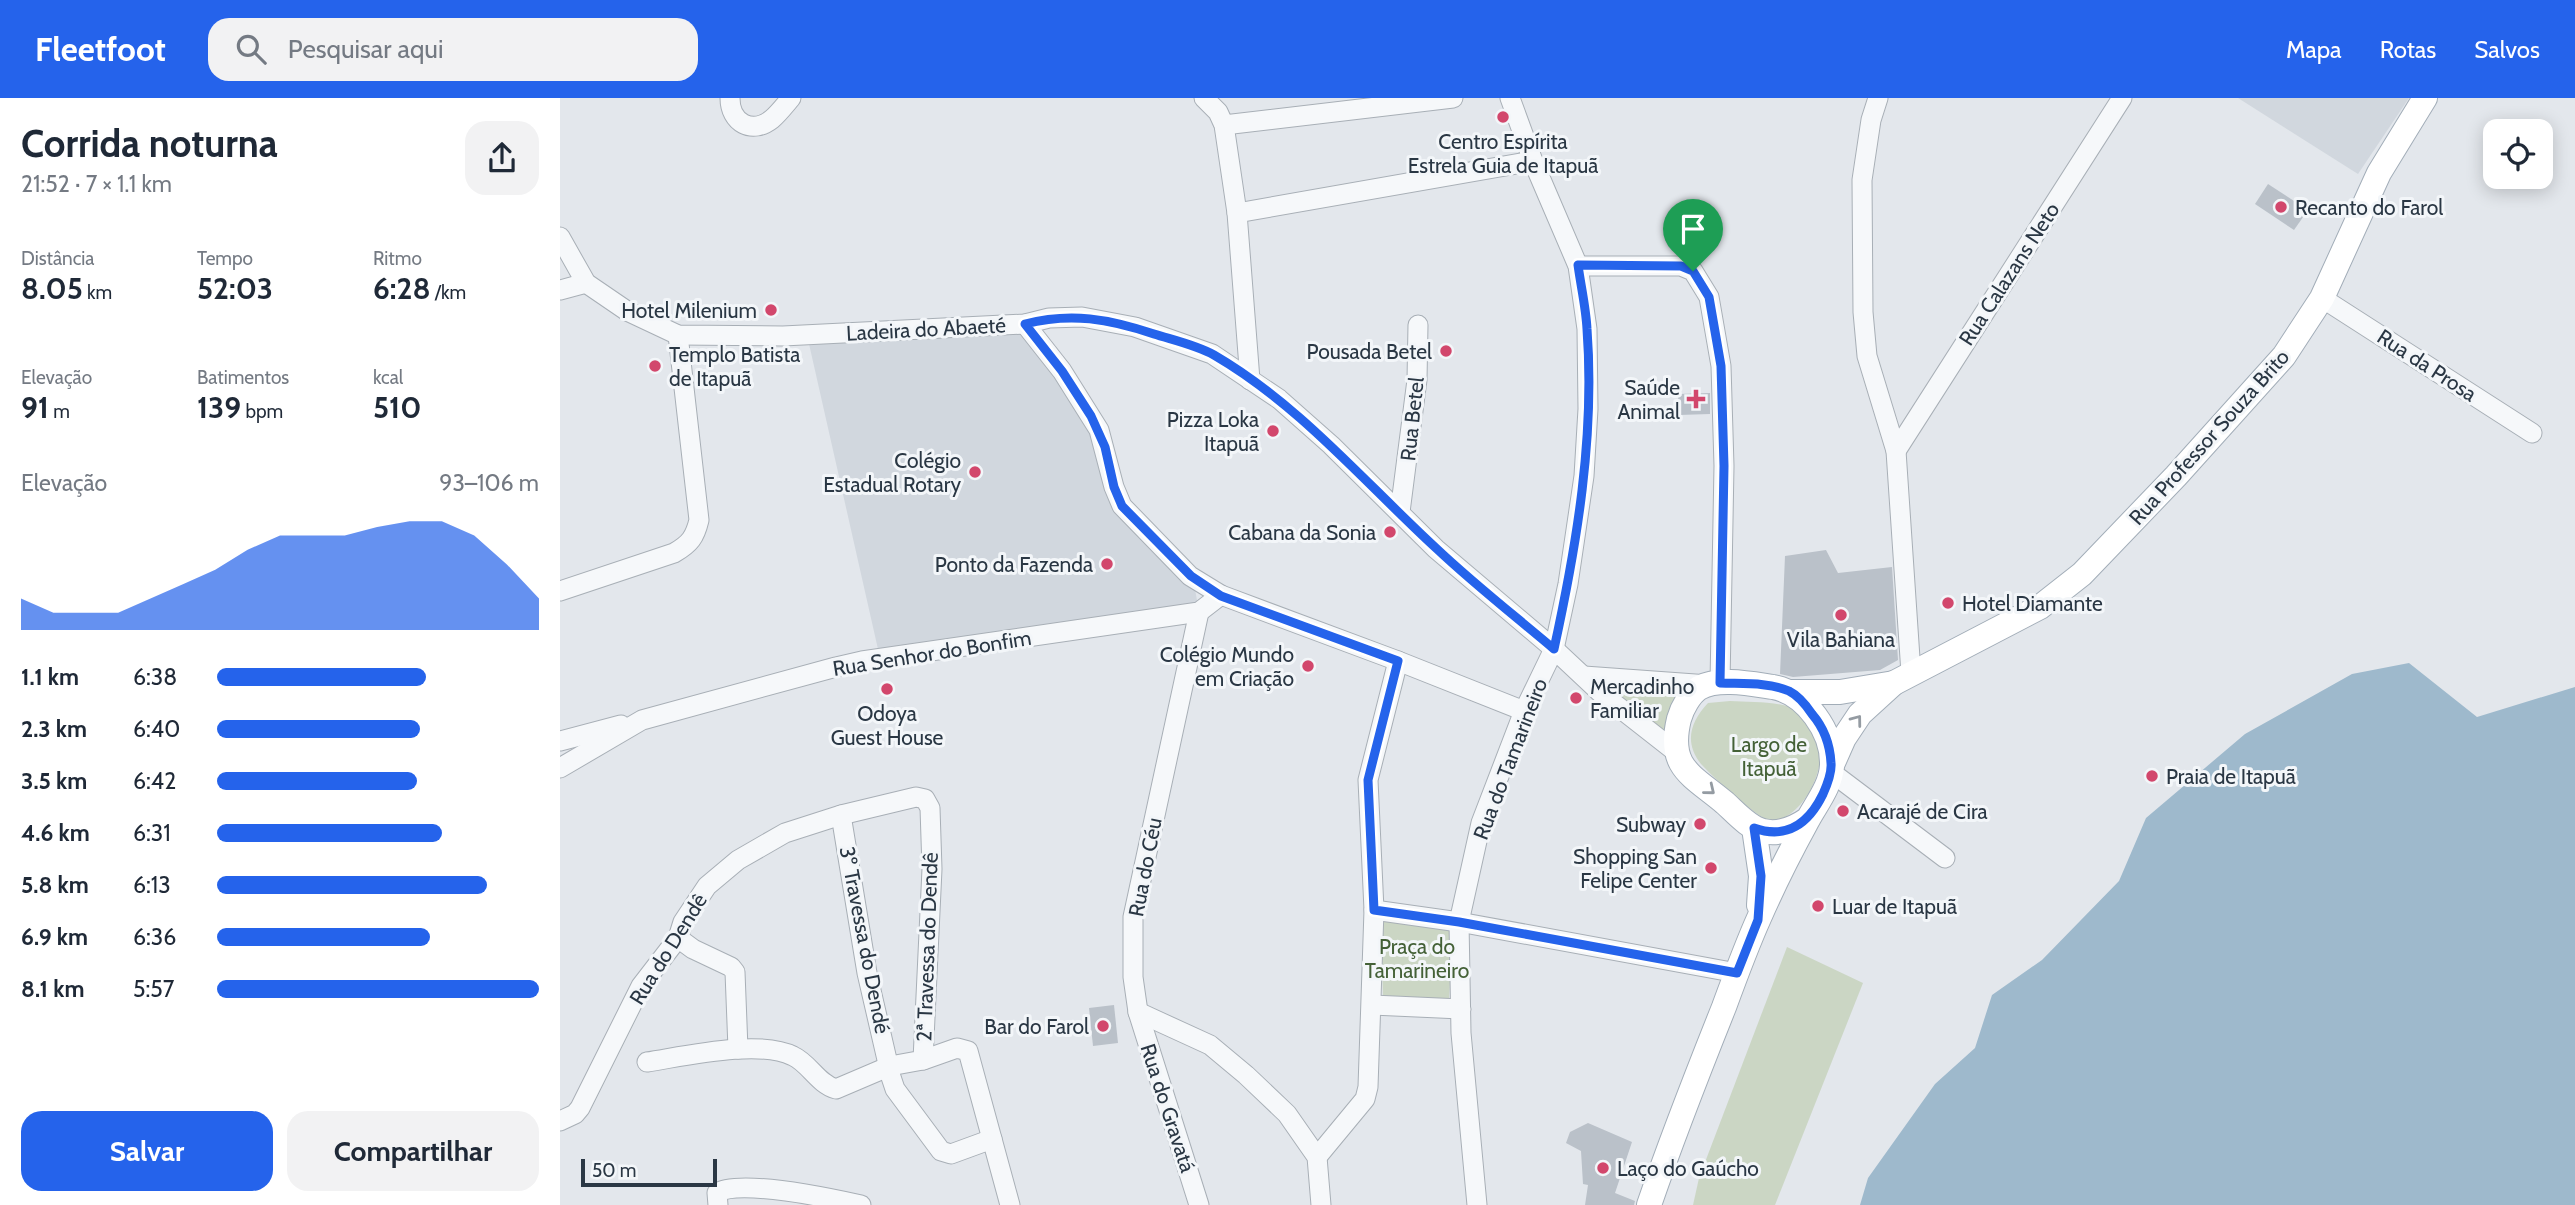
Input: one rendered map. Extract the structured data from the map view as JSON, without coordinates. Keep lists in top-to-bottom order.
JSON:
{
  "streets": {
    "main road": ["Rua Professor Souza Brito"],
    "street": [
      "Rua Calazans Neto",
      "Ladeira do Abaeté",
      "Rua da Prosa",
      "Rua Betel",
      "Rua Senhor do Bonfim",
      "Rua do Tamarineiro",
      "Rua do Céu",
      "3º Travessa do Dendé",
      "2ª Travessa do Dendê",
      "Rua do Dendê",
      "Rua do Gravatá"
    ]
  },
  "crossings": [
    ["Ladeira do Abaeté", "Rua Betel"],
    ["Ladeira do Abaeté", "Rua Professor Souza Brito"],
    ["Ladeira do Abaeté", "Rua do Tamarineiro"],
    ["Rua da Prosa", "Rua Professor Souza Brito"],
    ["Rua Senhor do Bonfim", "Rua do Céu"],
    ["Rua do Céu", "Rua do Gravatá"],
    ["3º Travessa do Dendé", "2ª Travessa do Dendê"],
    ["3º Travessa do Dendé", "Rua do Dendê"],
    ["2ª Travessa do Dendê", "Rua do Dendê"]
  ],
  "parks": ["Largo de Itapuã", "Praça do Tamarineiro"],
  "places": {
    "other": [
      "Centro Espírita Estrela Guia de Itapuã",
      "Recanto do Farol",
      "Hotel Milenium",
      "Pousada Betel",
      "Templo Batista de Itapuã",
      "Pizza Loka Itapuã",
      "Colégio Estadual Rotary",
      "Cabana da Sonia",
      "Ponto da Fazenda",
      "Hotel Diamante",
      "Vila Bahiana",
      "Colégio Mundo em Criação",
      "Odoya Guest House",
      "Mercadinho Familiar",
      "Praia de Itapuã",
      "Acarajé de Cira",
      "Subway",
      "Shopping San Felipe Center",
      "Luar de Itapuã",
      "Bar do Farol",
      "Laço do Gaúcho"
    ],
    "health": ["Saúde Animal"]
  },
  "scale_bar": "50 m",
  "page": {
    "header": "Fleetfoot",
    "search": "Pesquisar aqui",
    "nav": ["Mapa", "Rotas", "Salvos"],
    "heading": ["Corrida noturna", "21:52 · 7 × 1.1 km"],
    "stats": [
      ["Distância", "8.05 km"],
      ["Tempo", "52:03"],
      ["Ritmo", "6:28 /km"],
      ["Elevação", "91 m"],
      ["Batimentos", "139 bpm"],
      ["kcal", "510"]
    ],
    "chart": ["Elevação", "93–106 m"],
    "list": [
      {
        "name": "1.1 km",
        "note": "6:38"
      },
      {
        "name": "2.3 km",
        "note": "6:40"
      },
      {
        "name": "3.5 km",
        "note": "6:42"
      },
      {
        "name": "4.6 km",
        "note": "6:31"
      },
      {
        "name": "5.8 km",
        "note": "6:13"
      },
      {
        "name": "6.9 km",
        "note": "6:36"
      },
      {
        "name": "8.1 km",
        "note": "5:57"
      }
    ],
    "buttons": ["Salvar", "Compartilhar"],
    "scale": "50 m"
  }
}
